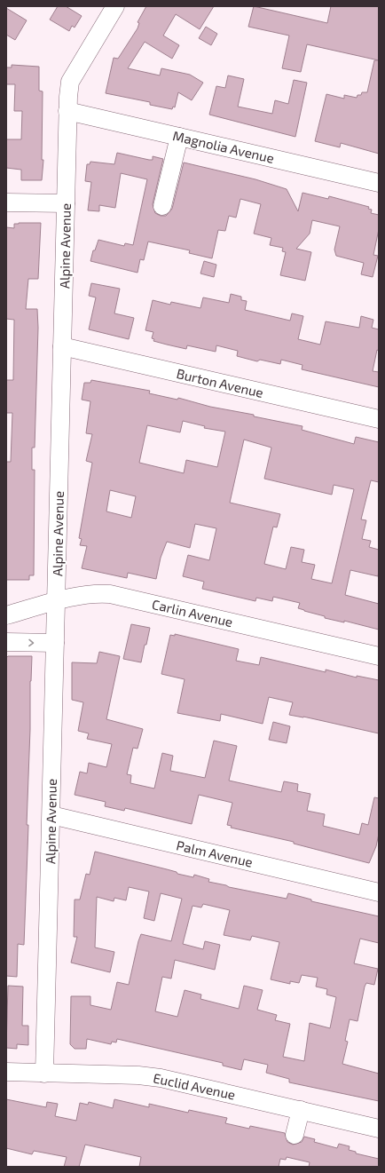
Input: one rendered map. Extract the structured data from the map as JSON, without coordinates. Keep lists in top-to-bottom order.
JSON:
{
  "streets": {
    "street": [
      "Magnolia Avenue",
      "Alpine Avenue",
      "Burton Avenue",
      "Carlin Avenue",
      "Palm Avenue",
      "Euclid Avenue"
    ]
  },
  "crossings": [
    ["Magnolia Avenue", "Alpine Avenue"],
    ["Alpine Avenue", "Burton Avenue"],
    ["Alpine Avenue", "Carlin Avenue"],
    ["Alpine Avenue", "Palm Avenue"],
    ["Alpine Avenue", "Euclid Avenue"]
  ]
}
